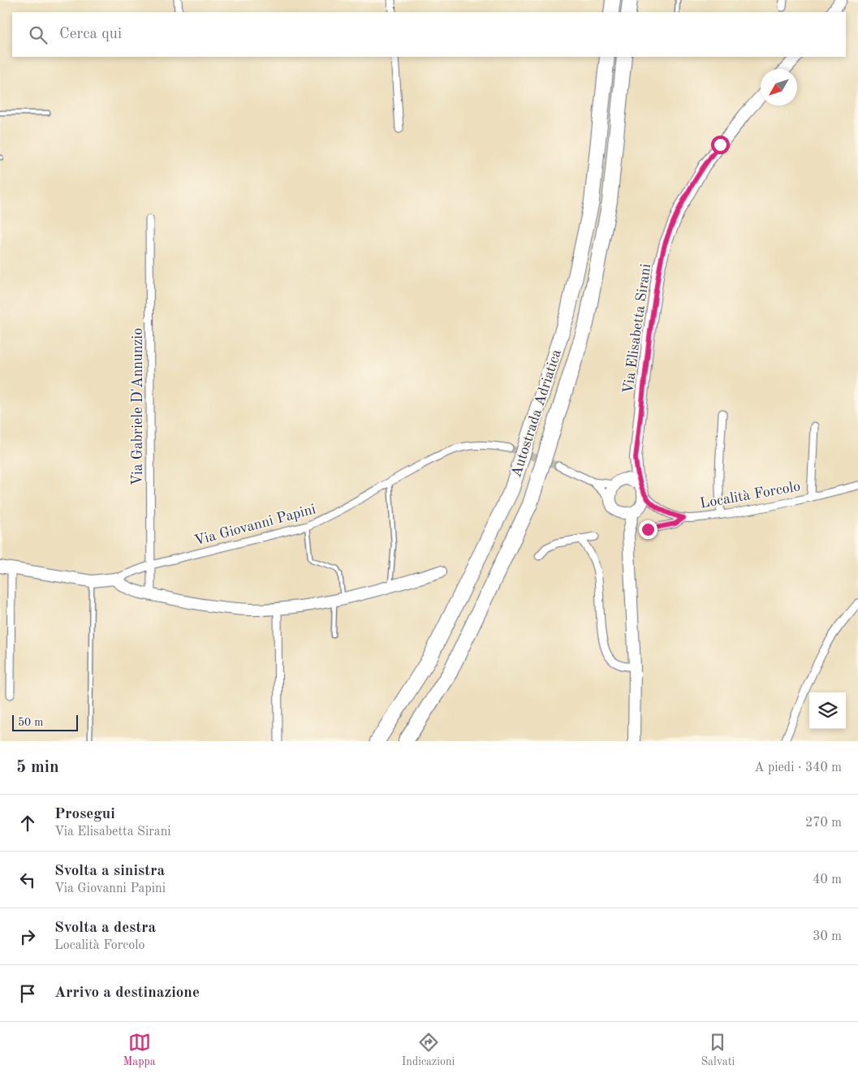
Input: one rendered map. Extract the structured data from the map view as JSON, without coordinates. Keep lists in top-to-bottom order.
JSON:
{
  "streets": {
    "highway": ["Autostrada Adriatica"],
    "main road": ["Via Elisabetta Sirani"],
    "street": ["Via Gabriele D'Annunzio", "Località Forcolo", "Via Giovanni Papini"]
  },
  "crossings": [
    ["Via Gabriele D'Annunzio", "Via Giovanni Papini"]
  ],
  "scale_bar": "50 m",
  "north": "bottom left",
  "page": {
    "search": "Cerca qui",
    "scale": "50 m",
    "heading": ["5 min", "A piedi · 340 m"],
    "list": [
      ["Prosegui", "Via Elisabetta Sirani", "270 m"],
      ["Svolta a sinistra", "Via Giovanni Papini", "40 m"],
      ["Svolta a destra", "Località Forcolo", "30 m"],
      "Arrivo a destinazione"
    ],
    "nav": ["Mappa", "Indicazioni", "Salvati"]
  }
}
